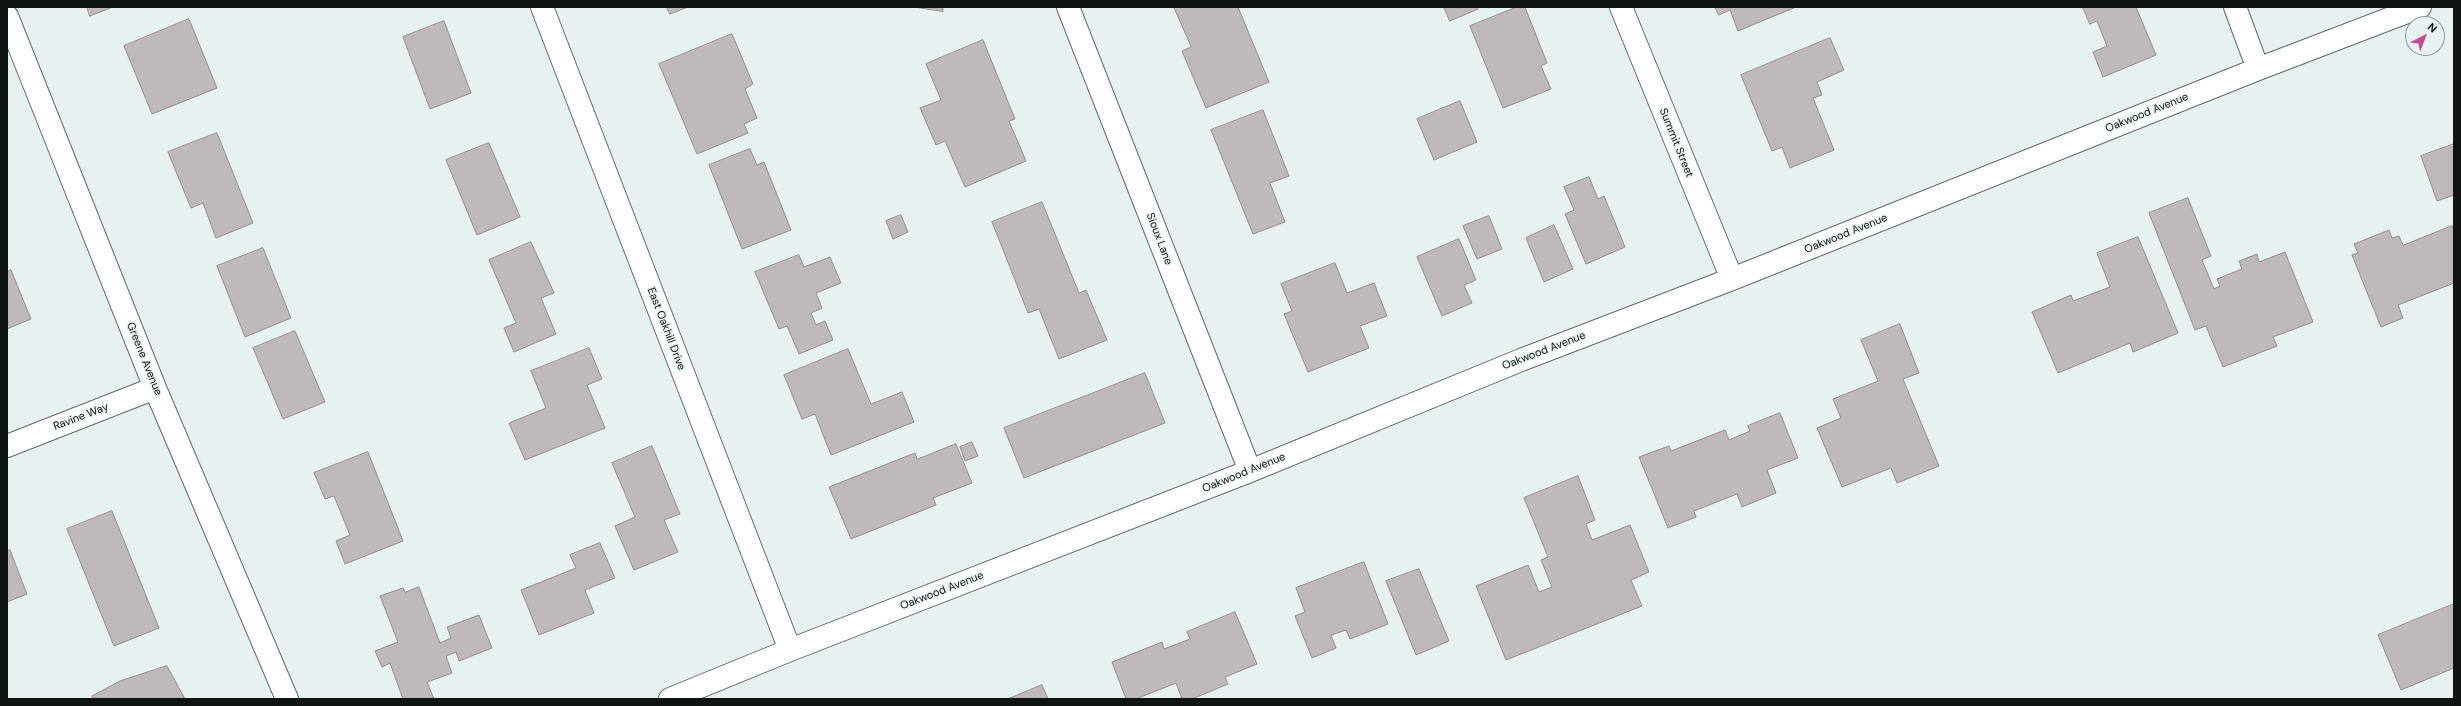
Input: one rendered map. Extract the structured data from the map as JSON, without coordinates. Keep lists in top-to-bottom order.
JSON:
{
  "streets": {
    "street": [
      "Oakwood Avenue",
      "Summit Street",
      "Sioux Lane",
      "East Oakhill Drive",
      "Greene Avenue",
      "Ravine Way"
    ]
  },
  "crossings": [
    ["Oakwood Avenue", "Summit Street"],
    ["Oakwood Avenue", "Sioux Lane"],
    ["Oakwood Avenue", "East Oakhill Drive"],
    ["Greene Avenue", "Ravine Way"]
  ],
  "north": "top right"
}
